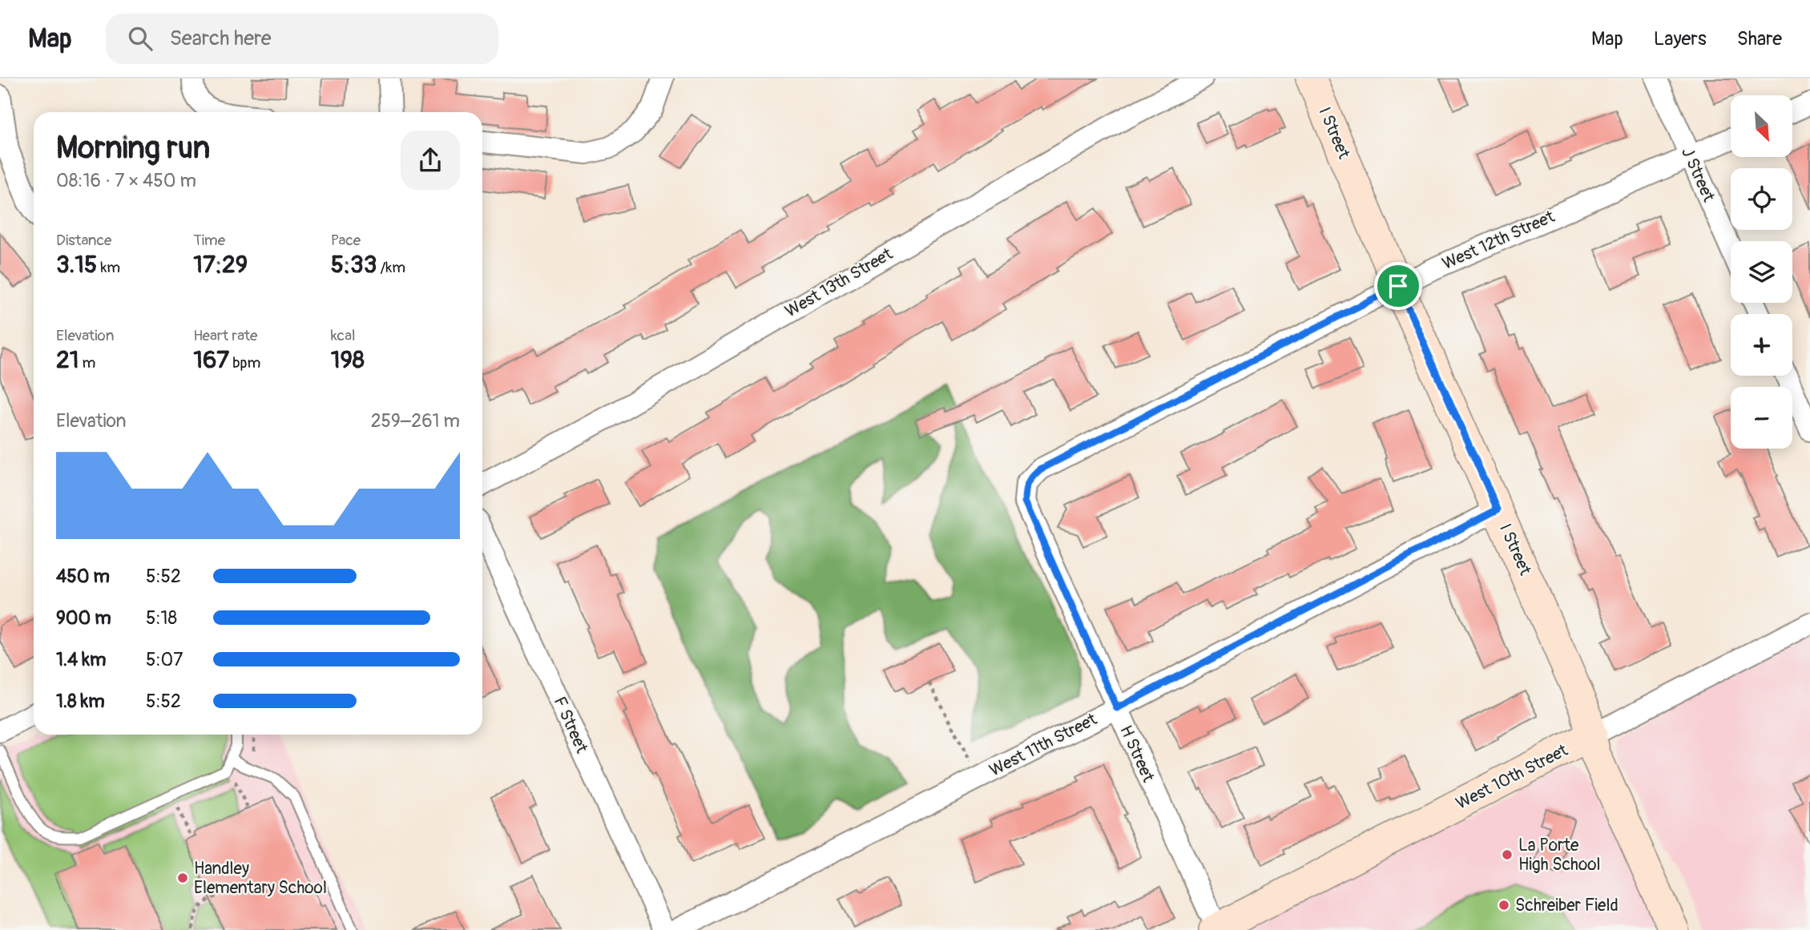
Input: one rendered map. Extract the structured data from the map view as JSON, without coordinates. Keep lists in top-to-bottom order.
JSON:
{
  "streets": {
    "street": [
      "I Street",
      "J Street",
      "West 12th Street",
      "West 13th Street",
      "F Street",
      "West 11th Street",
      "H Street",
      "West 10th Street"
    ]
  },
  "crossings": [
    ["I Street", "West 12th Street"],
    ["I Street", "West 11th Street"],
    ["I Street", "West 10th Street"],
    ["J Street", "West 12th Street"],
    ["West 12th Street", "H Street"],
    ["West 11th Street", "H Street"],
    ["H Street", "West 10th Street"]
  ],
  "places": ["La Porte High School", "Handley Elementary School", "Schreiber Field"],
  "north": "bottom right",
  "page": {
    "header": "Map",
    "search": "Search here",
    "nav": ["Map", "Layers", "Share"],
    "map_buttons": ["+", "−"],
    "heading": ["Morning run", "08:16 · 7 × 450 m"],
    "stats": [
      ["Distance", "3.15 km"],
      ["Time", "17:29"],
      ["Pace", "5:33 /km"],
      ["Elevation", "21 m"],
      ["Heart rate", "167 bpm"],
      ["kcal", "198"]
    ],
    "chart": ["Elevation", "259–261 m"],
    "list": [
      {
        "name": "450 m",
        "note": "5:52"
      },
      {
        "name": "900 m",
        "note": "5:18"
      },
      {
        "name": "1.4 km",
        "note": "5:07"
      },
      {
        "name": "1.8 km",
        "note": "5:52"
      }
    ]
  }
}
